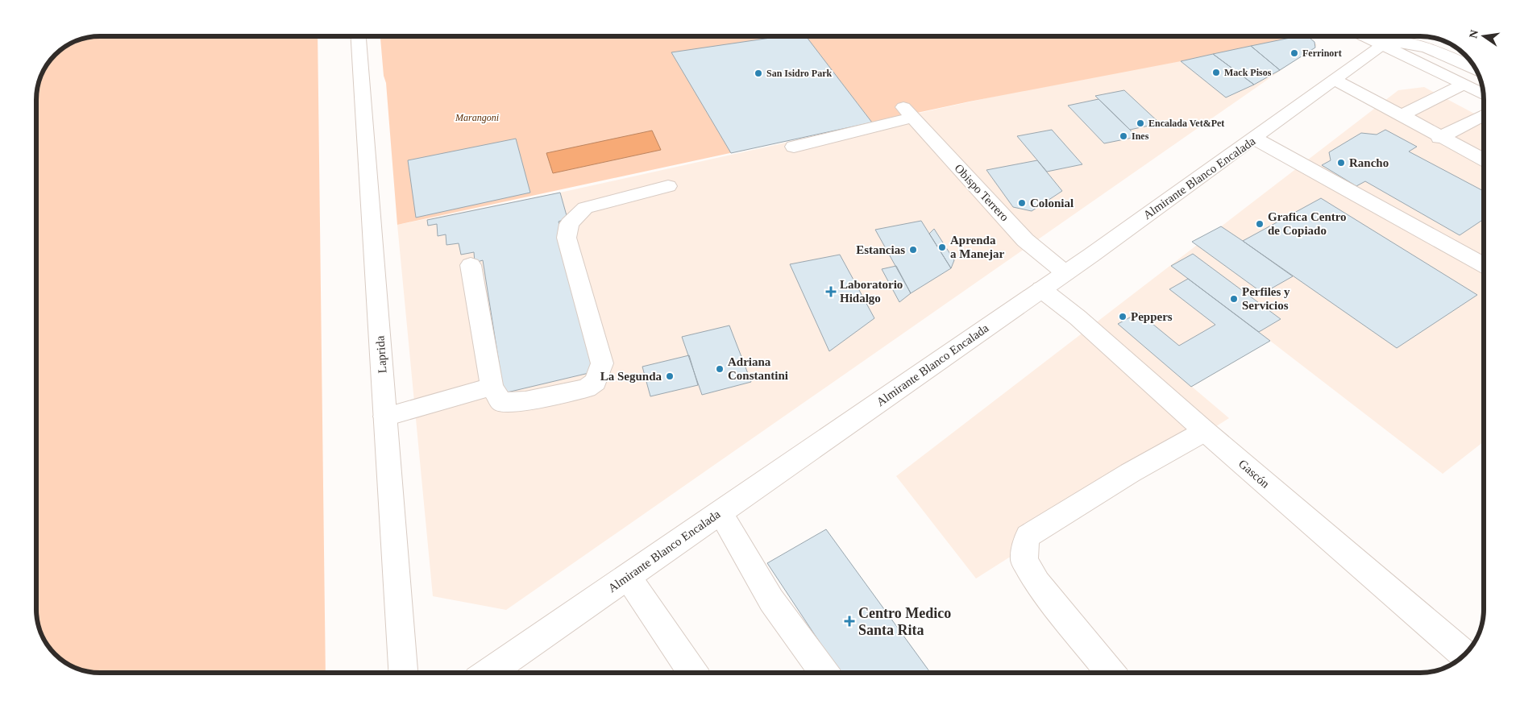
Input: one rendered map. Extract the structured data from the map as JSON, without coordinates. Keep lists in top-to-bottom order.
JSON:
{
  "streets": {
    "main road": [
      "Almirante Blanco Encalada",
      "Obispo Terrero",
      "Laprida",
      "Gascón"
    ]
  },
  "crossings": [
    ["Almirante Blanco Encalada", "Obispo Terrero"],
    ["Almirante Blanco Encalada", "Gascón"]
  ],
  "parks": ["Marangoni"],
  "places": {
    "other": [
      "Ferrinort",
      "Mack Pisos",
      "San Isidro Park",
      "Encalada Vet&Pet",
      "Ines",
      "Rancho",
      "Colonial",
      "Grafica Centro de Copiado",
      "Aprenda a Manejar",
      "Estancias",
      "Perfiles y Servicios",
      "Peppers",
      "Adriana Constantini",
      "La Segunda"
    ],
    "health": ["Laboratorio Hidalgo", "Centro Medico Santa Rita"]
  },
  "north": "left"
}
